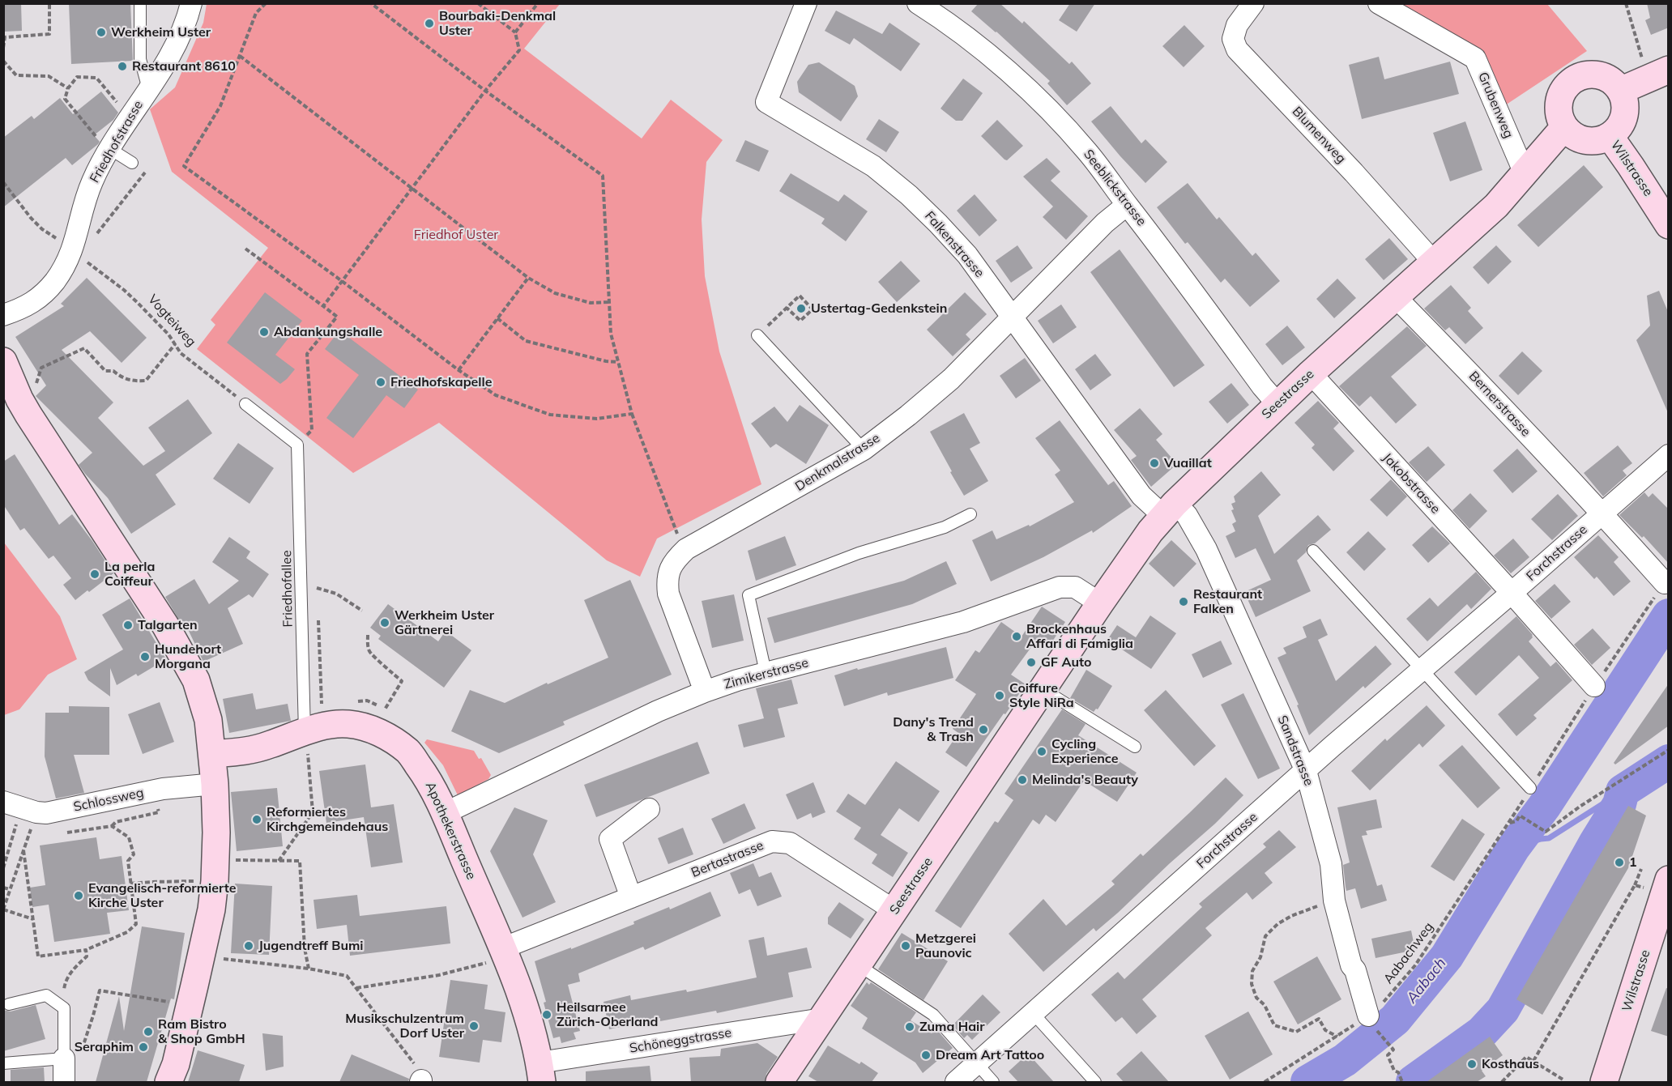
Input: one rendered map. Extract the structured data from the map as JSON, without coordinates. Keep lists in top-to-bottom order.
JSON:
{
  "streets": {
    "street": [
      "Grubenweg",
      "Blumenweg",
      "Friedhofstrasse",
      "Wilstrasse",
      "Seeblickstrasse",
      "Falkenstrasse",
      "Seestrasse",
      "Bernerstrasse",
      "Denkmalstrasse",
      "Jakobstrasse",
      "Forchstrasse",
      "Zimikerstrasse",
      "Sandstrasse",
      "Schlossweg",
      "Apothekerstrasse",
      "Bertastrasse",
      "Schöneggstrasse"
    ],
    "lane": ["Friedhofallee"],
    "path": ["Vogteiweg", "Aabachweg"]
  },
  "crossings": [
    ["Grubenweg", "Seestrasse"],
    ["Blumenweg", "Seestrasse"],
    ["Friedhofstrasse", "Vogteiweg"],
    ["Wilstrasse", "Seestrasse"],
    ["Seeblickstrasse", "Seestrasse"],
    ["Seeblickstrasse", "Denkmalstrasse"],
    ["Falkenstrasse", "Seestrasse"],
    ["Falkenstrasse", "Denkmalstrasse"],
    ["Falkenstrasse", "Sandstrasse"],
    ["Vogteiweg", "Friedhofallee"],
    ["Seestrasse", "Bernerstrasse"],
    ["Seestrasse", "Jakobstrasse"],
    ["Seestrasse", "Zimikerstrasse"],
    ["Seestrasse", "Sandstrasse"],
    ["Seestrasse", "Bertastrasse"],
    ["Seestrasse", "Schöneggstrasse"],
    ["Bernerstrasse", "Forchstrasse"],
    ["Denkmalstrasse", "Zimikerstrasse"],
    ["Jakobstrasse", "Forchstrasse"],
    ["Forchstrasse", "Sandstrasse"],
    ["Friedhofallee", "Apothekerstrasse"],
    ["Zimikerstrasse", "Apothekerstrasse"],
    ["Sandstrasse", "Aabachweg"],
    ["Apothekerstrasse", "Bertastrasse"],
    ["Apothekerstrasse", "Schöneggstrasse"]
  ],
  "water": ["Aabach"],
  "parks": ["Friedhof Uster"],
  "places": [
    "Bourbaki-Denkmal Uster",
    "Werkheim Uster",
    "Restaurant 8610",
    "Ustertag-Gedenkstein",
    "Abdankungshalle",
    "Friedhofskapelle",
    "Vuaillat",
    "La perla Coiffeur",
    "Restaurant Falken",
    "Werkheim Uster Gärtnerei",
    "Talgarten",
    "Brockenhaus Affari di Famiglia",
    "Hundehort Morgana",
    "GF Auto",
    "Coiffure Style NiRa",
    "Dany's Trend & Trash",
    "Cycling Experience",
    "Melinda's Beauty",
    "Reformiertes Kirchgemeindehaus",
    "1",
    "Evangelisch-reformierte Kirche Uster",
    "Jugendtreff Bumi",
    "Metzgerei Paunovic",
    "Heilsarmee Zürich-Oberland",
    "Musikschulzentrum Dorf Uster",
    "Zuma Hair",
    "Ram Bistro & Shop GmbH",
    "Seraphim",
    "Dream Art Tattoo",
    "Kosthaus"
  ]
}
